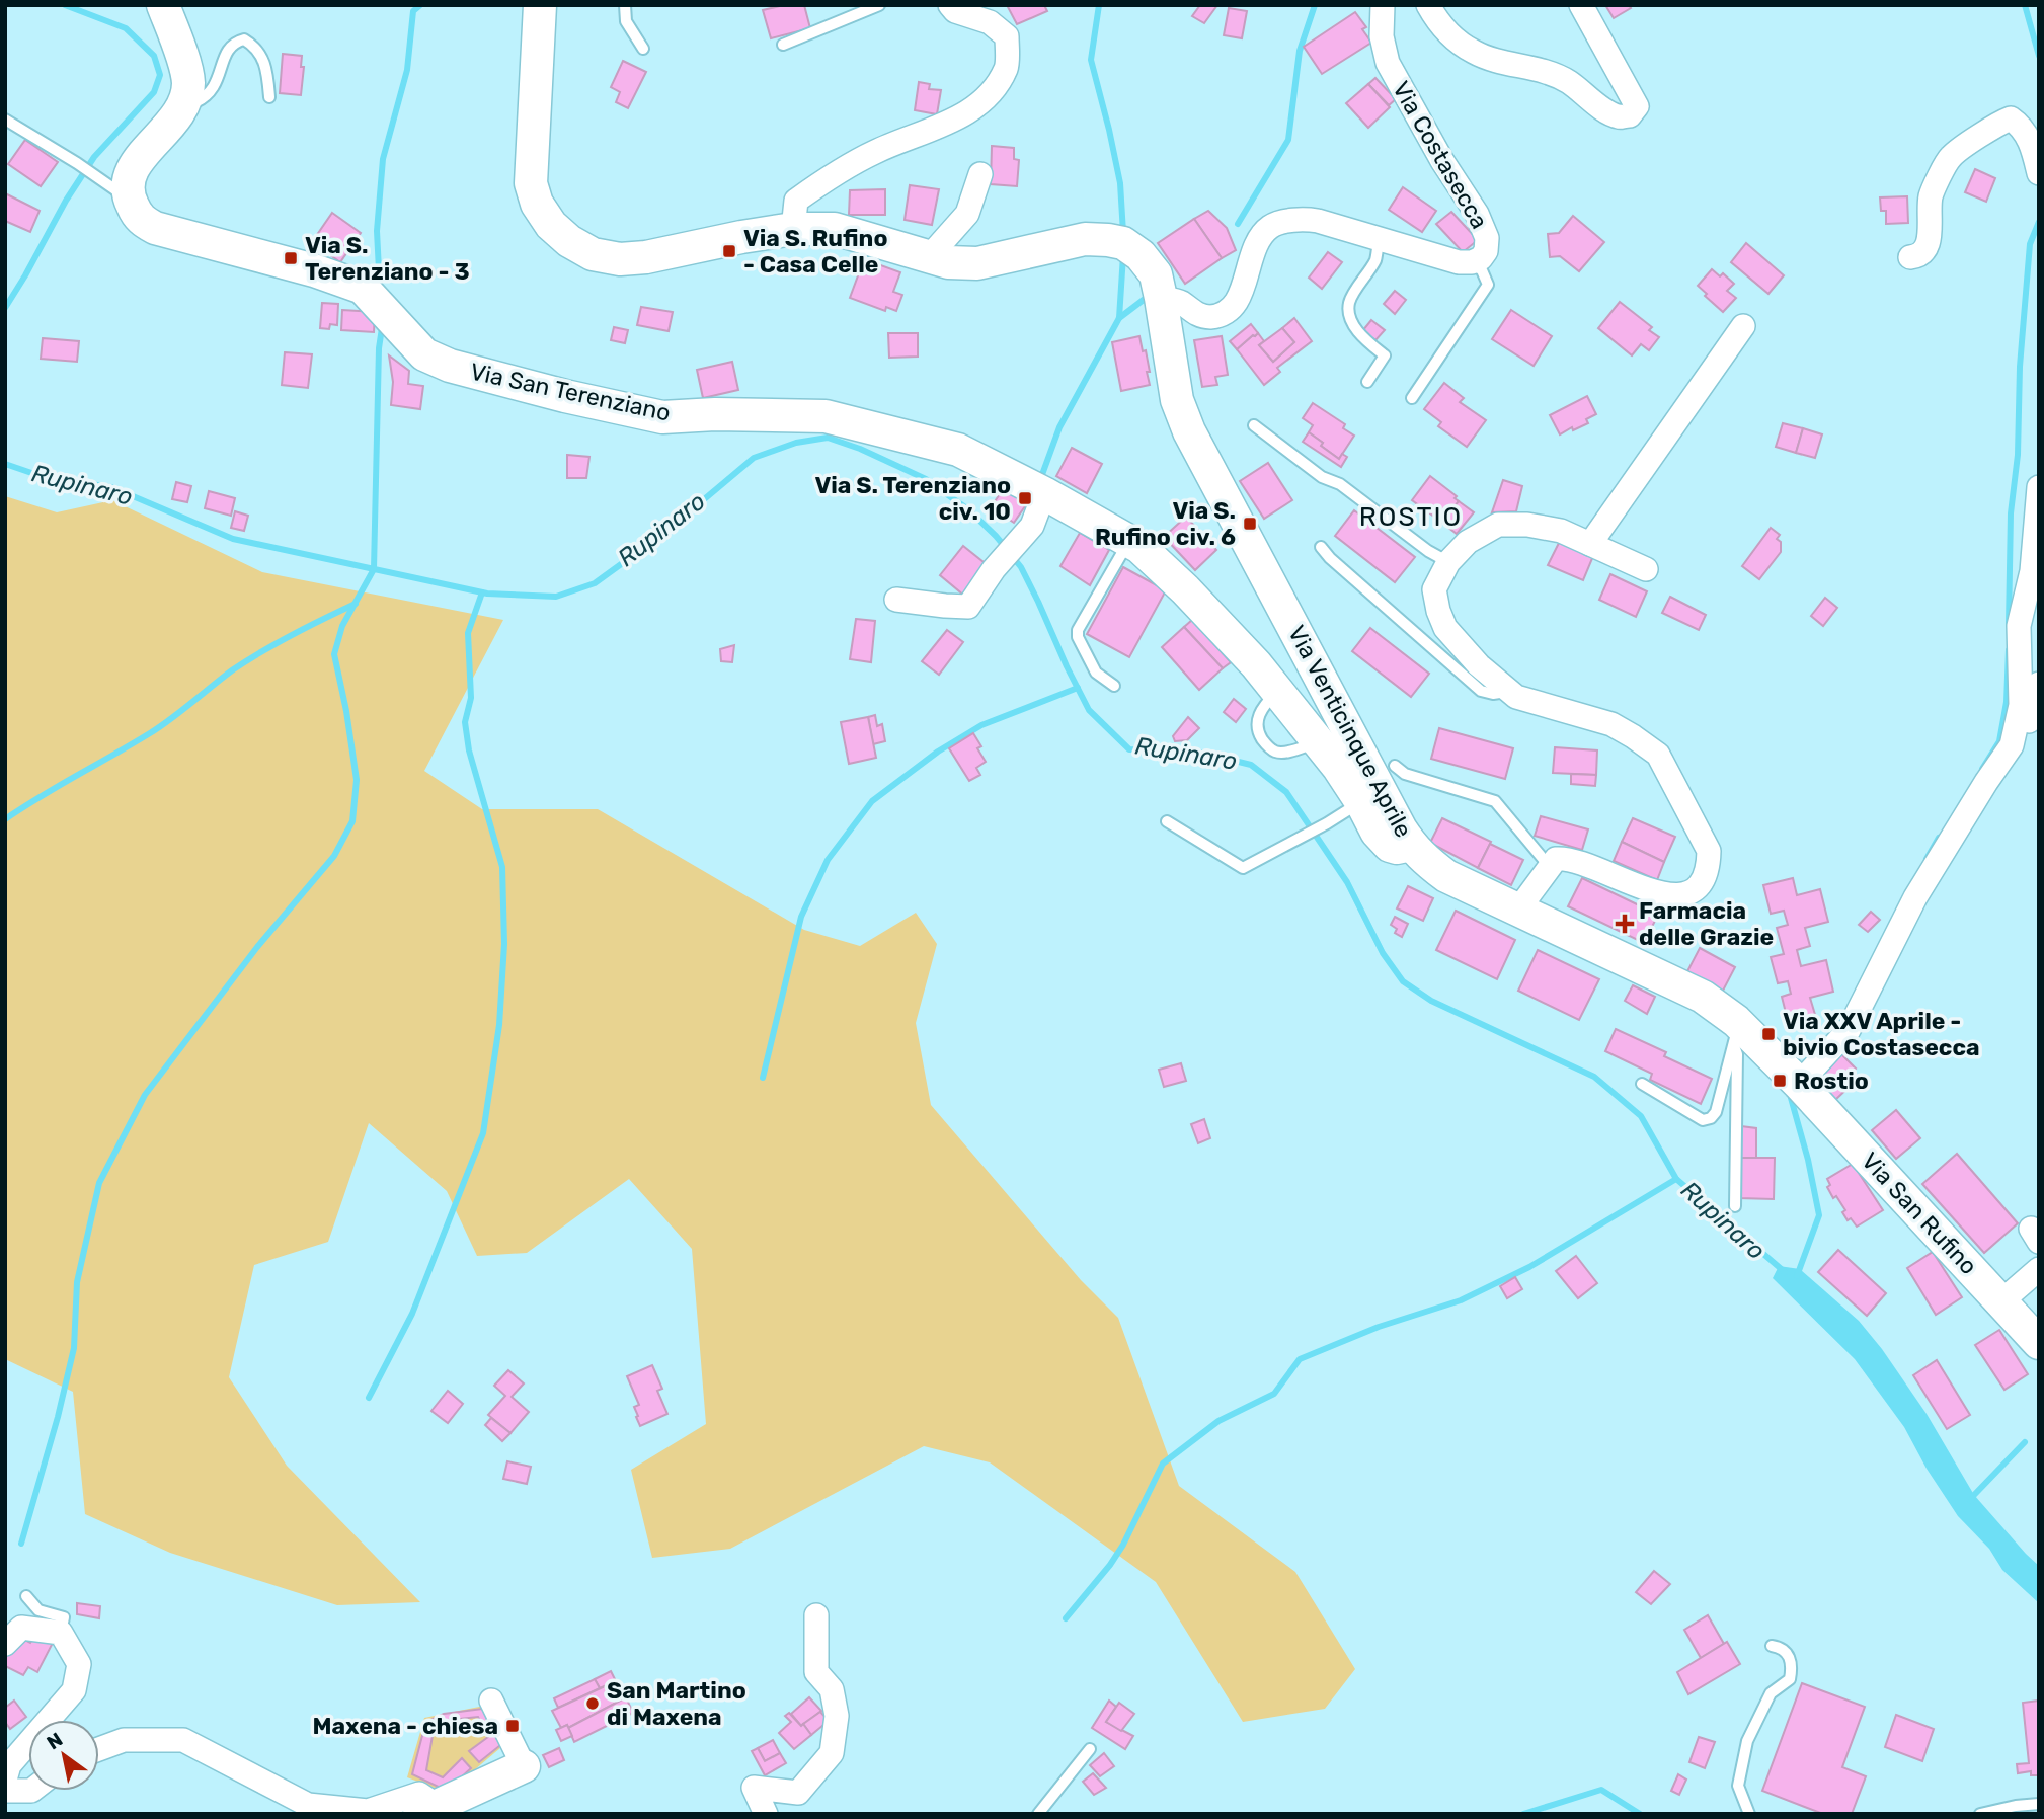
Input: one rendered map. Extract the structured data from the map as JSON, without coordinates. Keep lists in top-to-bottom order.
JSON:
{
  "streets": {
    "main road": ["Via San Terenziano", "Via Venticinque Aprile", "Via San Rufino"],
    "street": ["Via Costasecca"]
  },
  "crossings": [
    ["Via Costasecca", "Via Venticinque Aprile"],
    ["Via San Terenziano", "Via Venticinque Aprile"],
    ["Via Venticinque Aprile", "Via San Rufino"]
  ],
  "districts": ["ROSTIO"],
  "water": ["Rupinaro"],
  "places": {
    "transit": [
      "Via S. Rufino - Casa Celle",
      "Via S. Terenziano - 3",
      "Via S. Terenziano civ. 10",
      "Via S. Rufino civ. 6",
      "Via XXV Aprile - bivio Costasecca",
      "Rostio",
      "Maxena - chiesa"
    ],
    "health": ["Farmacia delle Grazie"],
    "other": ["San Martino di Maxena"]
  },
  "north": "top left"
}
